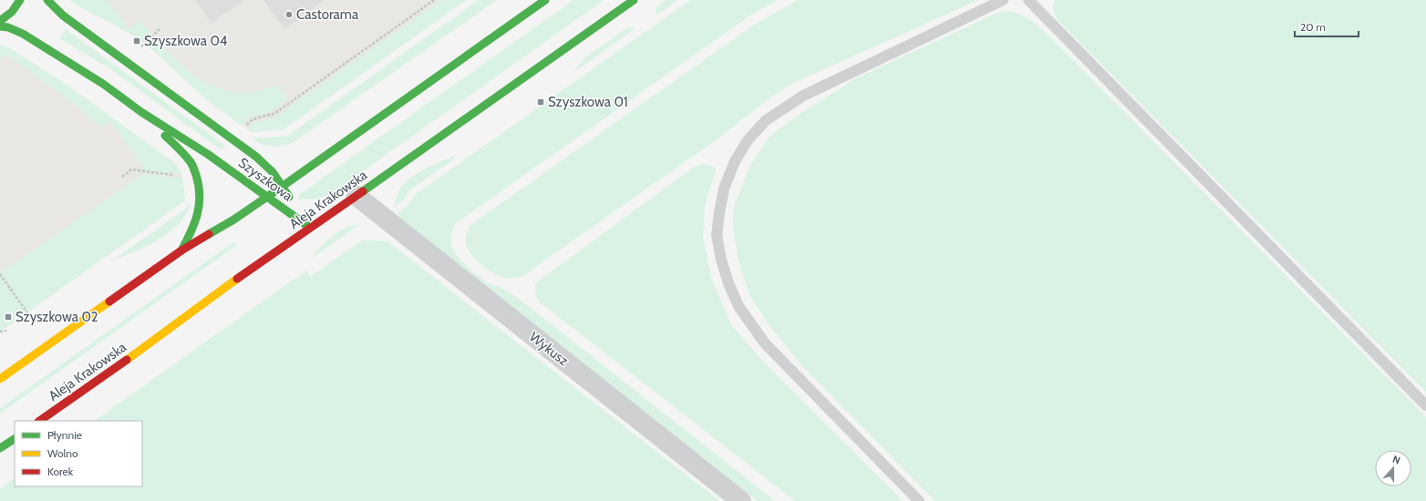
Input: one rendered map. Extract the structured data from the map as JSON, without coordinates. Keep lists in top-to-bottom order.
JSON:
{
  "streets": {
    "main road": ["Szyszkowa", "Aleja Krakowska"],
    "street": ["Wykusz"]
  },
  "crossings": [
    ["Szyszkowa", "Aleja Krakowska"],
    ["Aleja Krakowska", "Wykusz"]
  ],
  "places": {
    "other": ["Castorama"],
    "transit": ["Szyszkowa 04", "Szyszkowa 01", "Szyszkowa 02"]
  },
  "legend": ["Płynnie", "Wolno", "Korek"],
  "scale_bar": "20 m",
  "north": "top"
}
